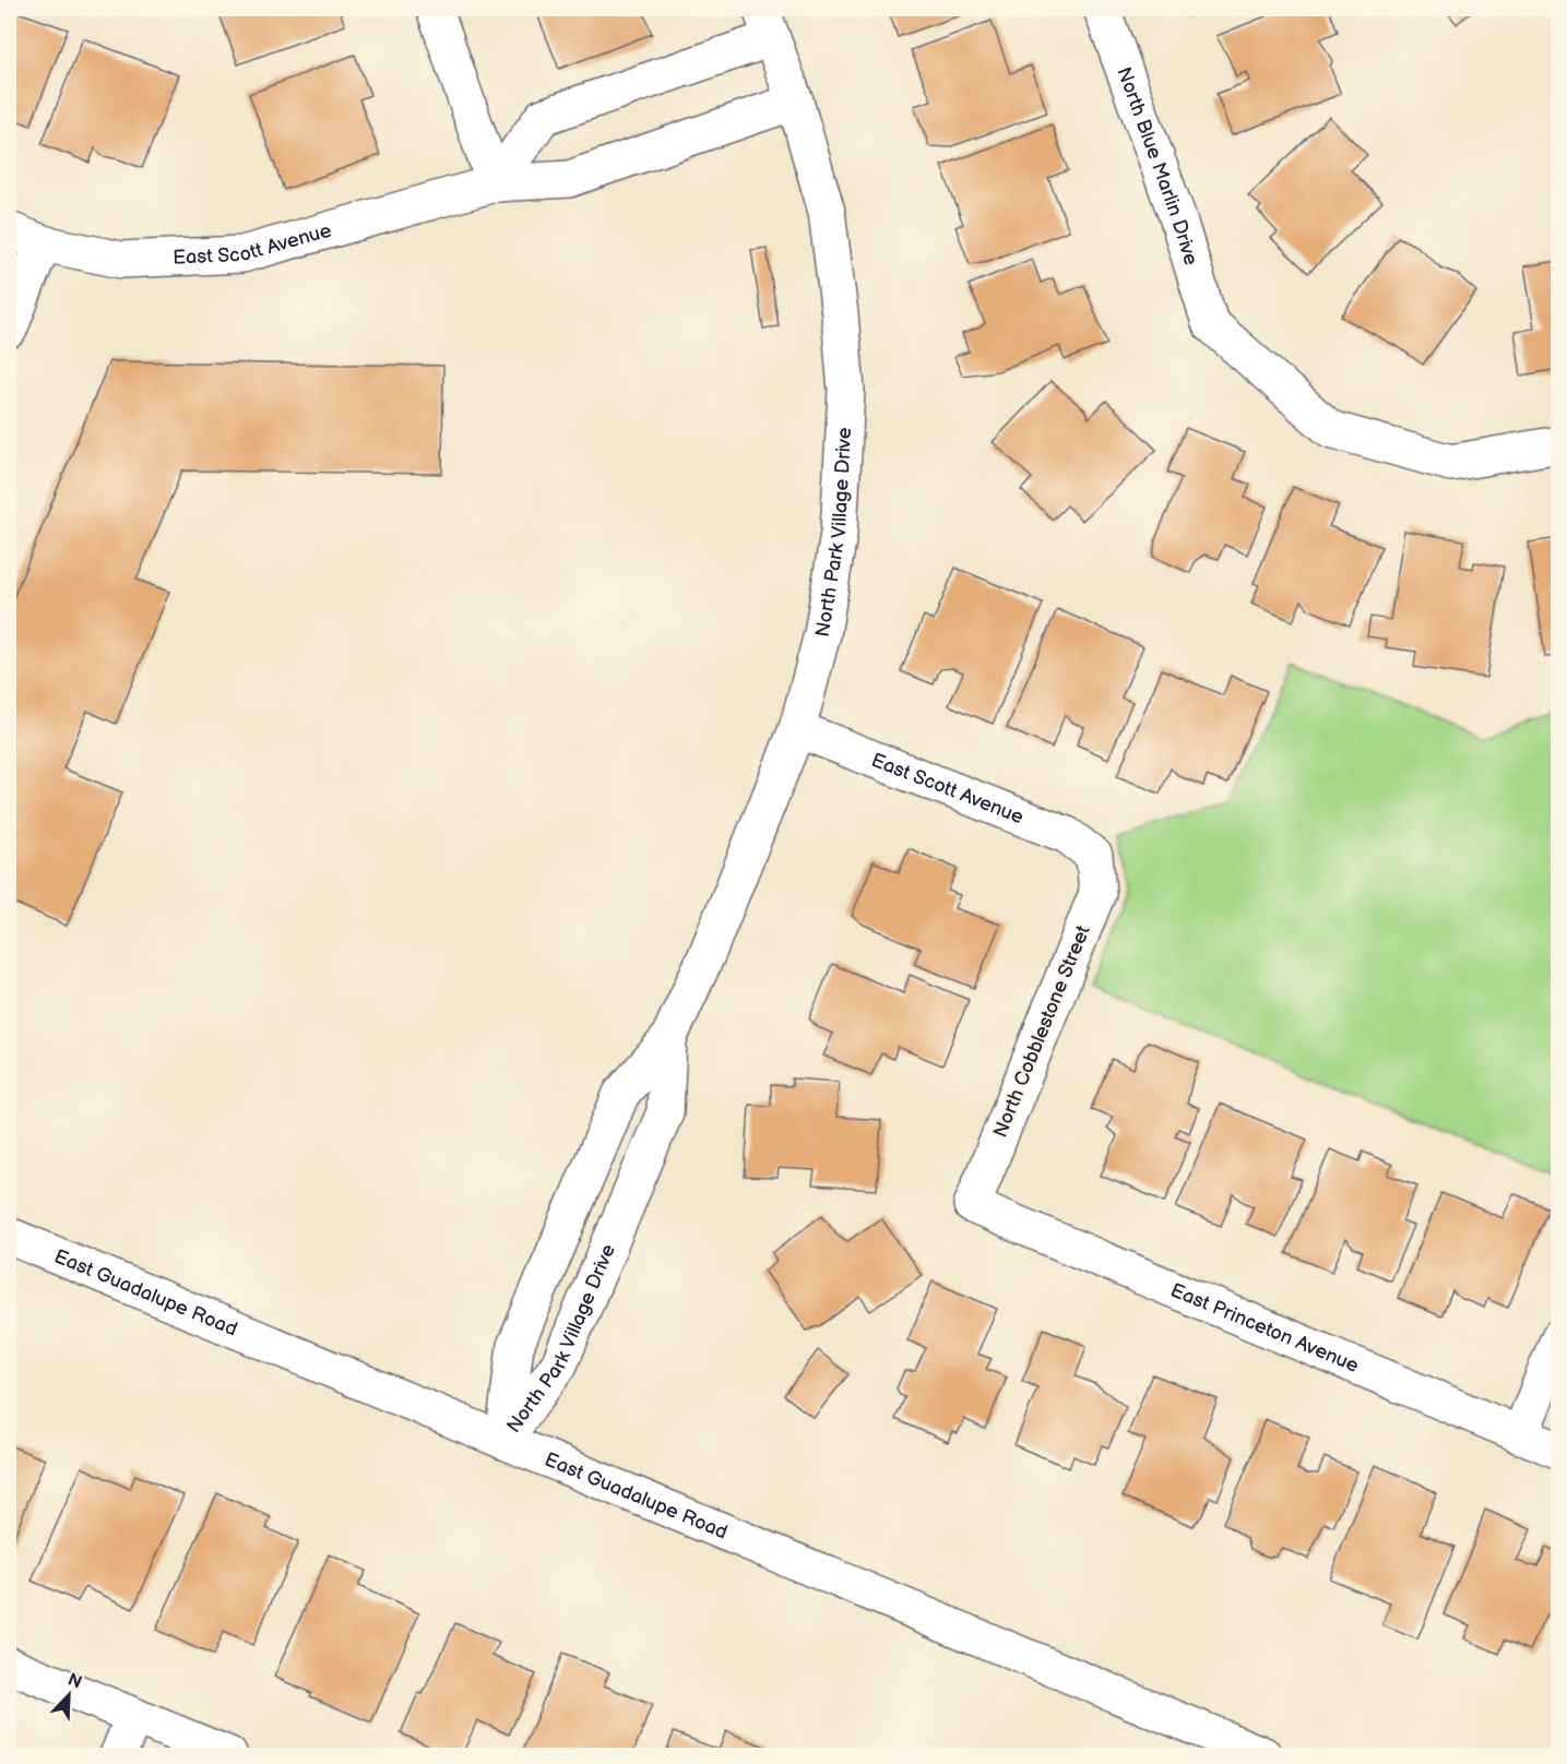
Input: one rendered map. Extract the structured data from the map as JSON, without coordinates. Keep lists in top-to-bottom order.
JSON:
{
  "streets": {
    "street": [
      "North Blue Marlin Drive",
      "East Scott Avenue",
      "North Park Village Drive",
      "North Cobblestone Street",
      "East Guadalupe Road",
      "East Princeton Avenue"
    ]
  },
  "crossings": [
    ["East Scott Avenue", "North Park Village Drive"],
    ["East Scott Avenue", "North Cobblestone Street"],
    ["North Park Village Drive", "East Guadalupe Road"],
    ["North Cobblestone Street", "East Princeton Avenue"]
  ],
  "north": "top right"
}
